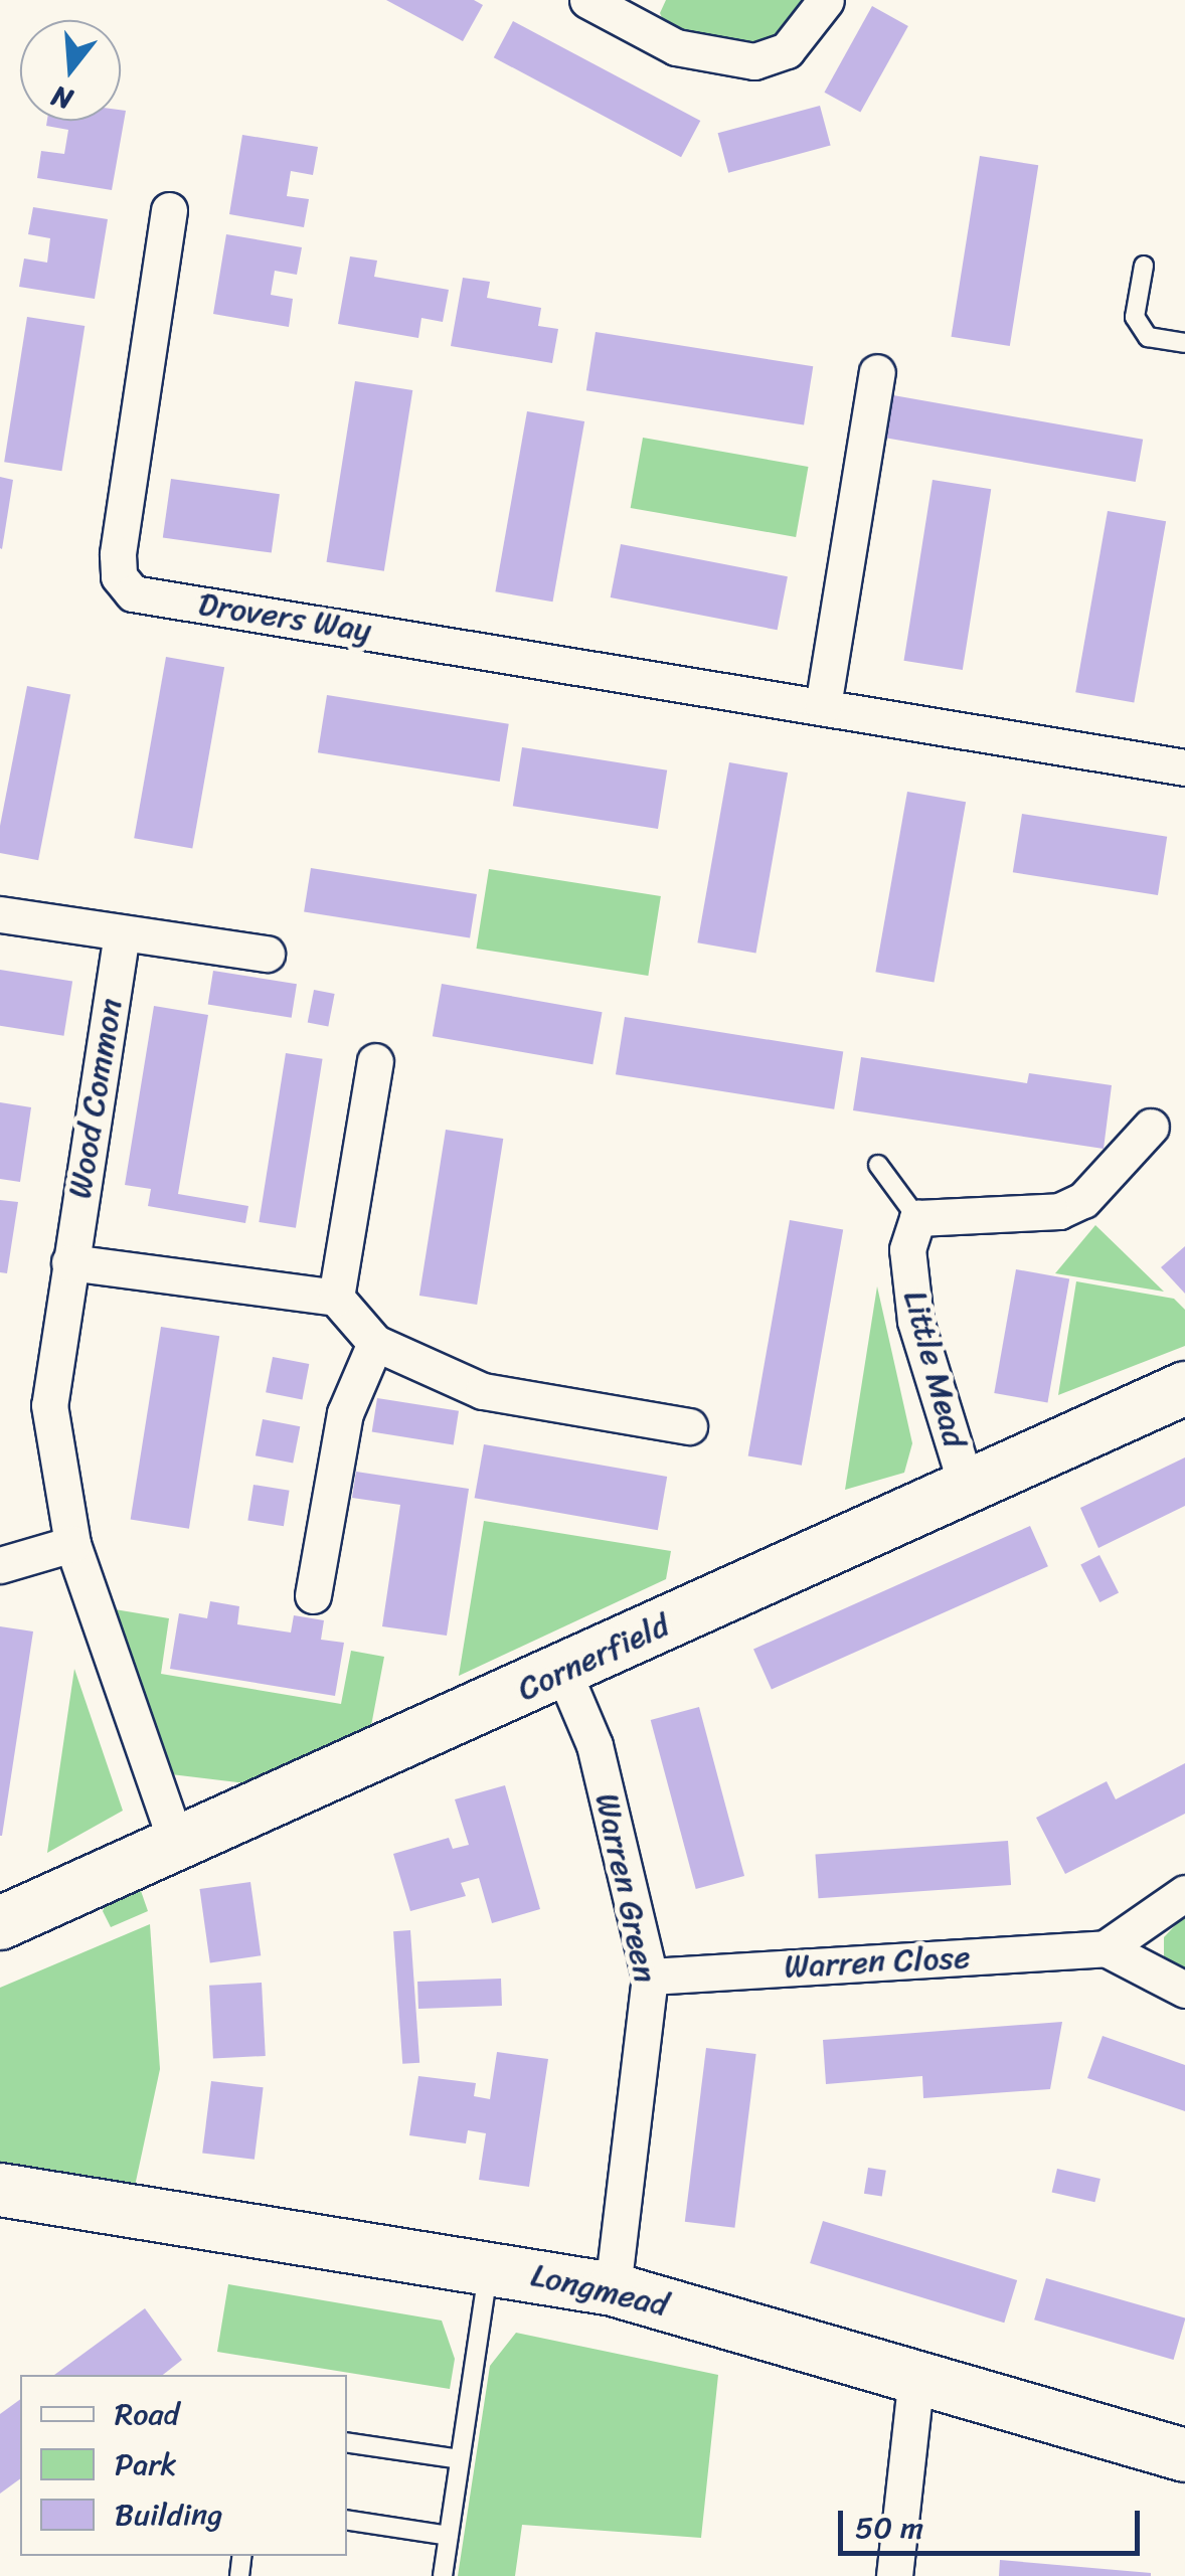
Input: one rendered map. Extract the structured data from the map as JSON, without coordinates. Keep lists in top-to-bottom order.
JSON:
{
  "streets": {
    "street": [
      "Drovers Way",
      "Wood Common",
      "Little Mead",
      "Cornerfield",
      "Warren Green",
      "Warren Close",
      "Longmead"
    ]
  },
  "crossings": [
    ["Wood Common", "Cornerfield"],
    ["Little Mead", "Cornerfield"],
    ["Cornerfield", "Warren Green"],
    ["Warren Green", "Warren Close"],
    ["Warren Green", "Longmead"]
  ],
  "legend": ["Road", "Park", "Building"],
  "scale_bar": "50 m",
  "north": "bottom"
}
